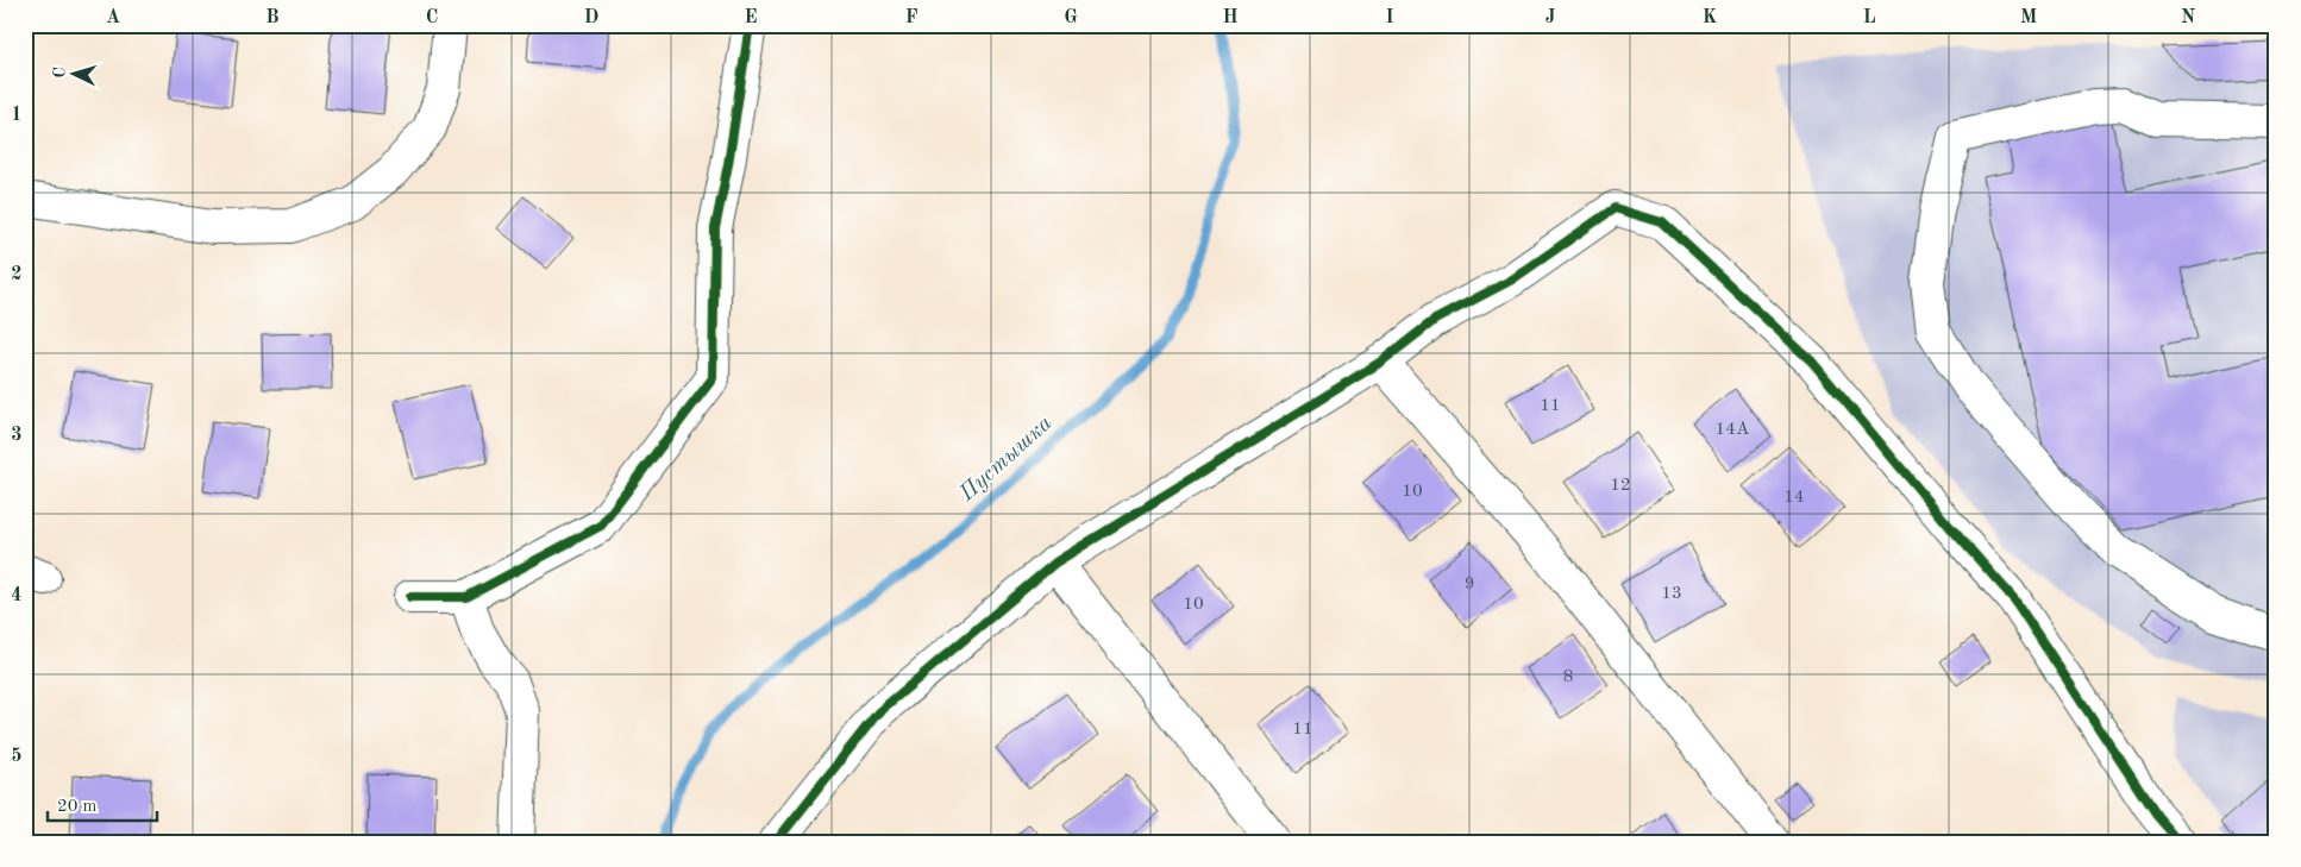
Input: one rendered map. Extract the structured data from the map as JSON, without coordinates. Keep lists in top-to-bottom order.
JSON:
{
  "water": ["Пустышка"],
  "house_numbers": [
    "11",
    "14А",
    "12",
    "10",
    "14",
    "9",
    "13",
    "10",
    "8",
    "11"
  ],
  "scale_bar": "20 m",
  "north": "left",
  "grid": {
    "columns": [
      "A",
      "B",
      "C",
      "D",
      "E",
      "F",
      "G",
      "H",
      "I",
      "J",
      "K",
      "L",
      "M",
      "N"
    ],
    "rows": [
      "1",
      "2",
      "3",
      "4",
      "5"
    ]
  }
}
